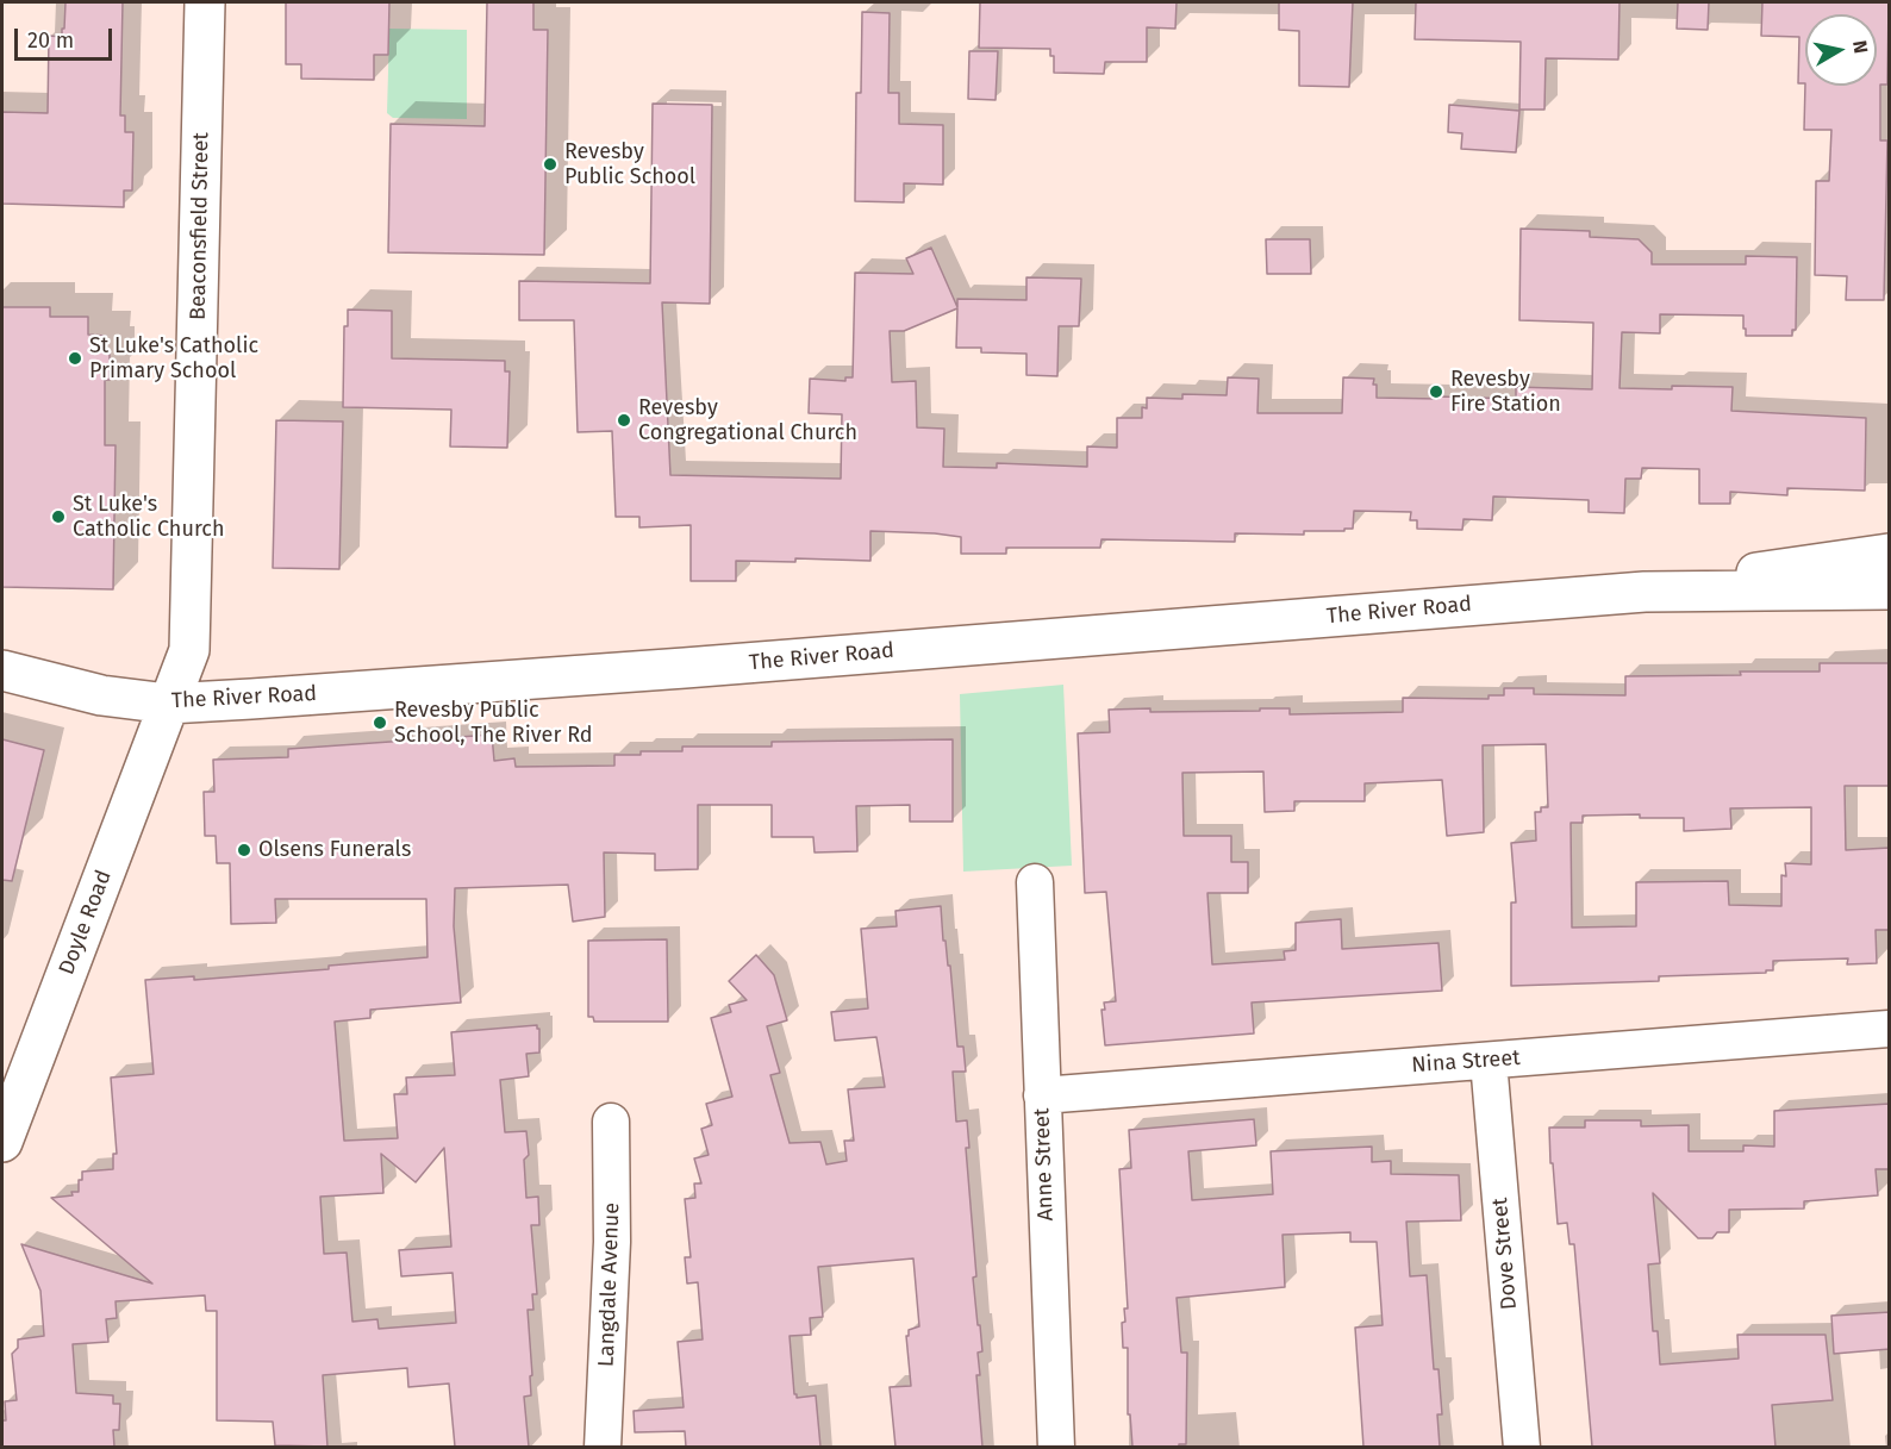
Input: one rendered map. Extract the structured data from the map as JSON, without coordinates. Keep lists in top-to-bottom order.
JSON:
{
  "streets": {
    "main road": ["Beaconsfield Street", "The River Road", "Doyle Road"],
    "street": [
      "Nina Street",
      "Anne Street",
      "Dove Street",
      "Langdale Avenue"
    ]
  },
  "crossings": [
    ["Beaconsfield Street", "The River Road"],
    ["Beaconsfield Street", "Doyle Road"],
    ["The River Road", "Doyle Road"],
    ["Nina Street", "Anne Street"],
    ["Nina Street", "Dove Street"]
  ],
  "places": [
    "Revesby Public School",
    "St Luke's Catholic Primary School",
    "Revesby Fire Station",
    "Revesby Congregational Church",
    "St Luke's Catholic Church",
    "Revesby Public School, The River Rd",
    "Olsens Funerals"
  ],
  "scale_bar": "20 m",
  "north": "right"
}
